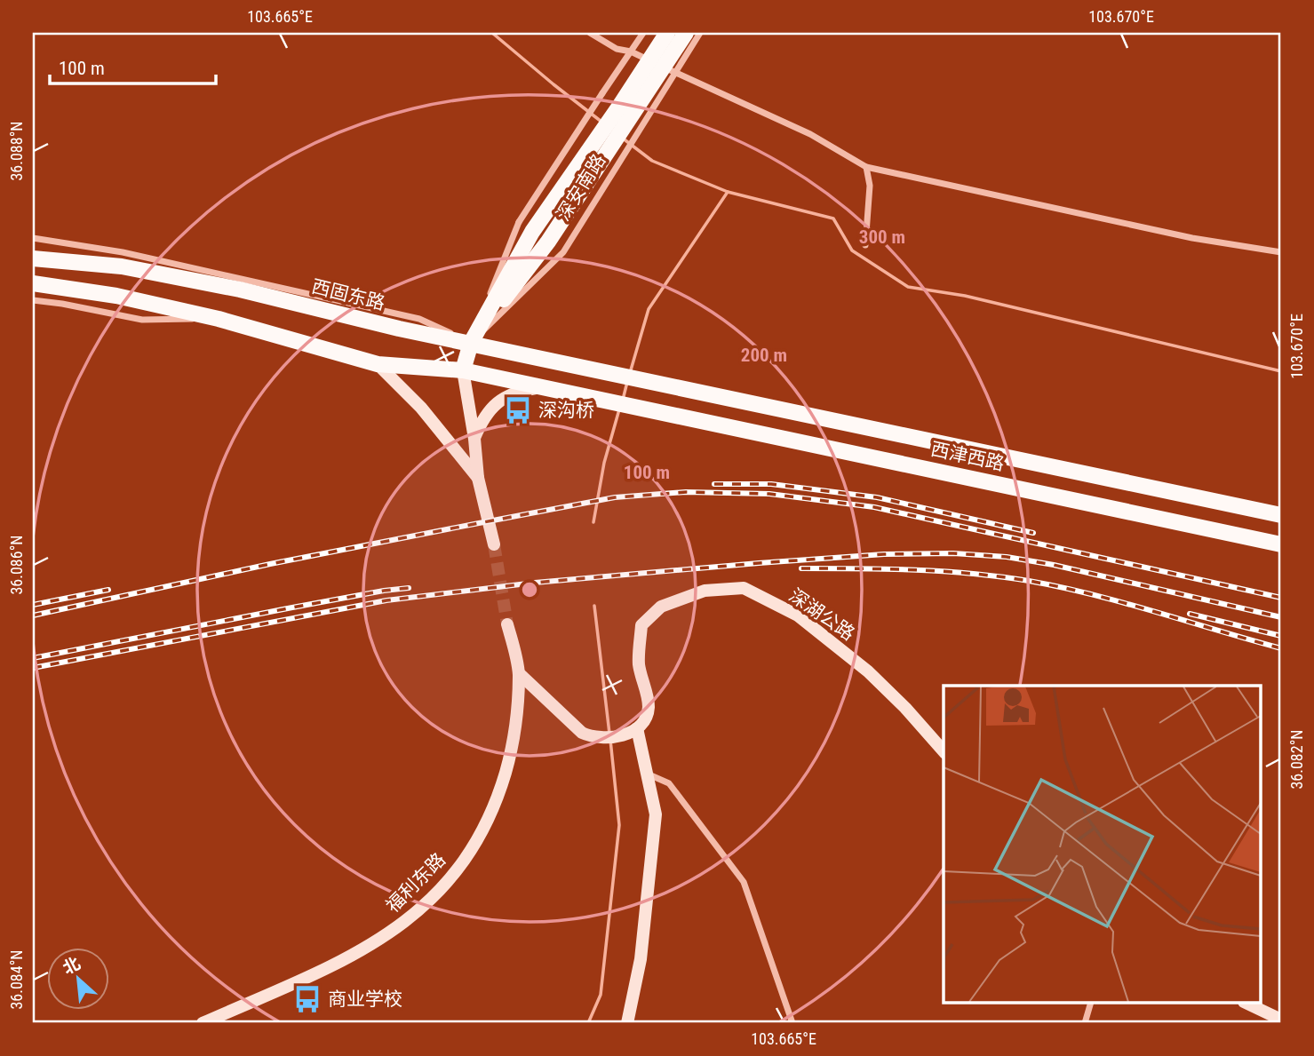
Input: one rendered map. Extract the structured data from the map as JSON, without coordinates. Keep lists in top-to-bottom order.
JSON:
{
  "streets": {
    "main road": [
      "深安南路",
      "西固东路",
      "西津西路",
      "深湖公路",
      "福利东路"
    ]
  },
  "crossings": [
    ["深安南路", "西固东路"],
    ["西固东路", "西津西路"]
  ],
  "places": {
    "bus stop": ["深沟桥", "商业学校"]
  },
  "scale_bar": "100 m",
  "north": "top left",
  "coordinates": [
    "103.665°E",
    "103.670°E",
    "36.088°N",
    "36.086°N",
    "36.082°N",
    "36.084°N"
  ],
  "rings": ["300 m", "200 m", "100 m"]
}
